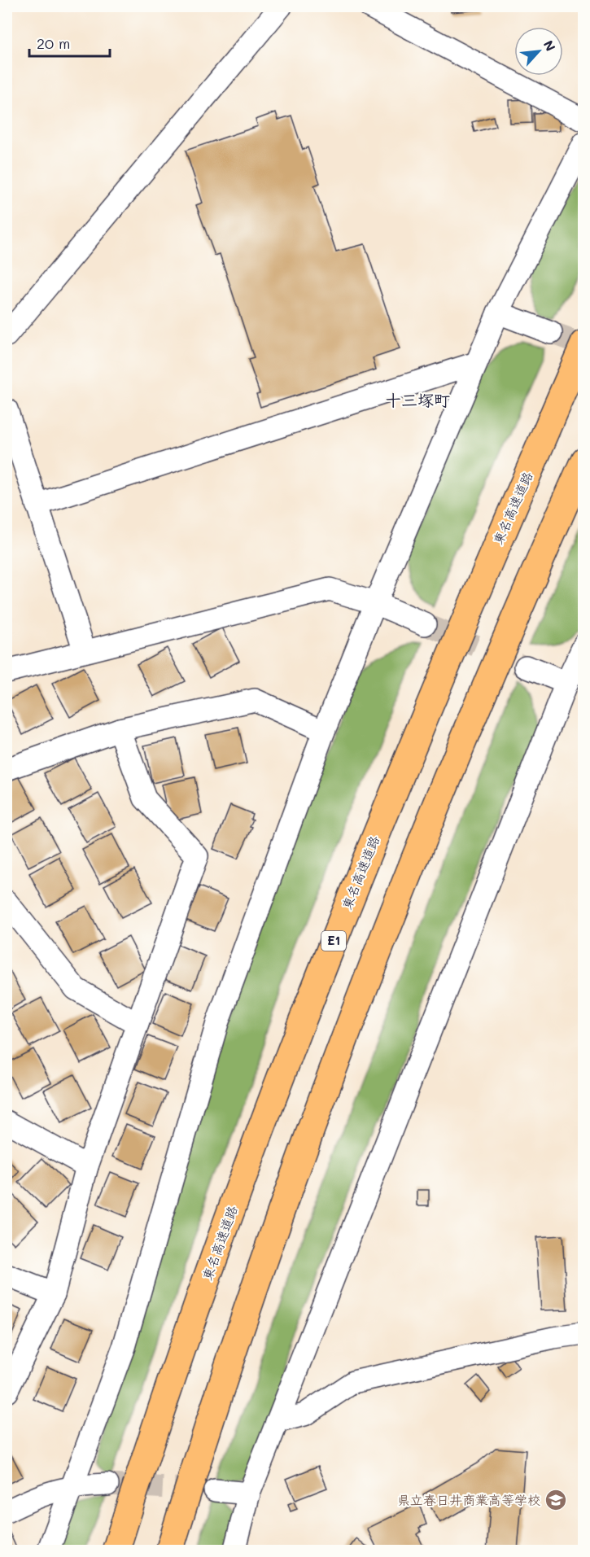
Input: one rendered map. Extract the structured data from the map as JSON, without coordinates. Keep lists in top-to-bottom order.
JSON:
{
  "streets": {
    "highway": ["東名高速道路", "E1"]
  },
  "districts": ["十三塚町"],
  "places": {
    "school or university": ["県立春日井商業高等学校"]
  },
  "scale_bar": "20 m",
  "north": "top right"
}
